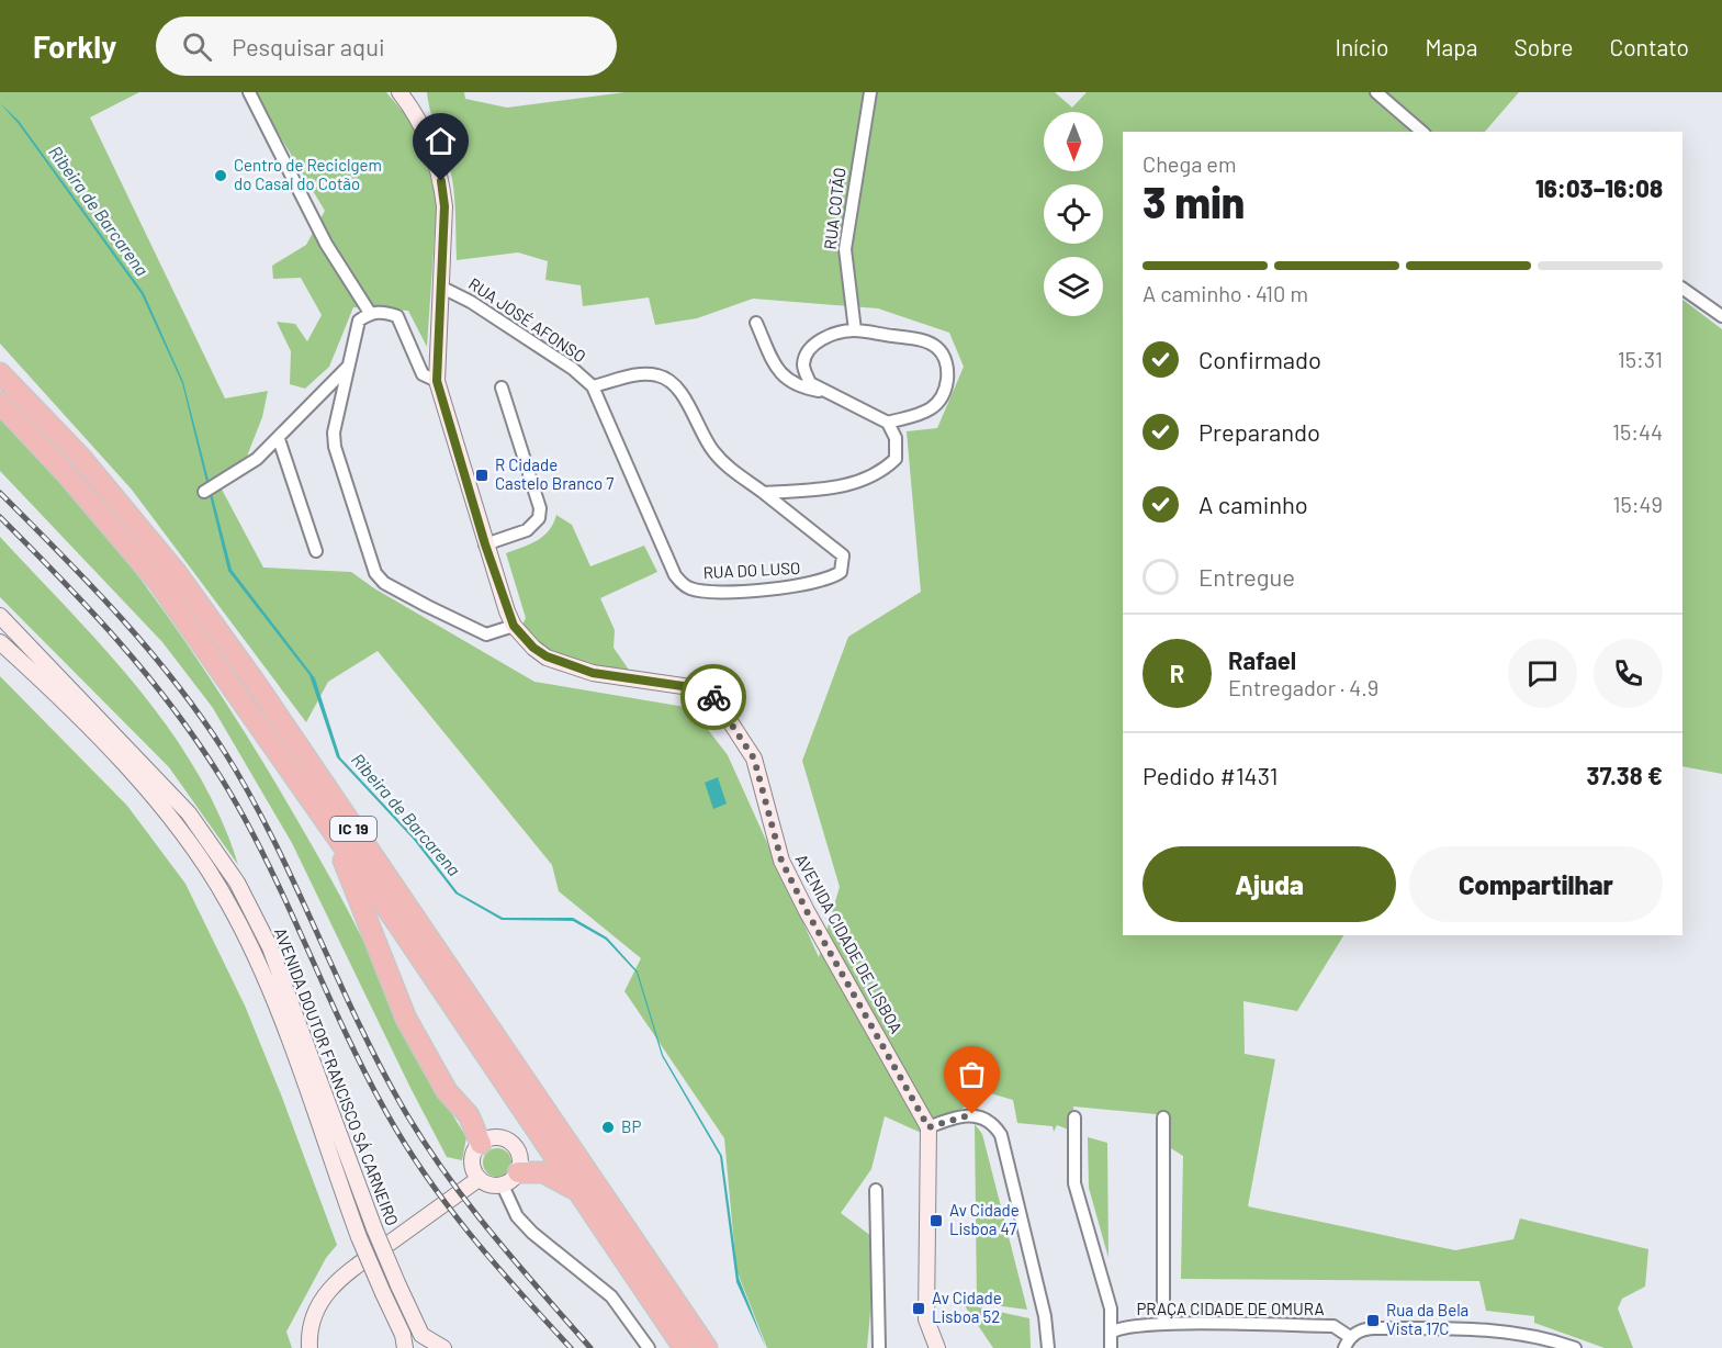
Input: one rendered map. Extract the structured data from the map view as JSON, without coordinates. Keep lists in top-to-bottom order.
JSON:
{
  "streets": {
    "highway": ["IC 19"],
    "main road": ["AVENIDA CIDADE DE LISBOA", "AVENIDA DOUTOR FRANCISCO SÁ CARNEIRO"],
    "street": [
      "RUA COTÃO",
      "RUA JOSÉ AFONSO",
      "RUA DO LUSO",
      "PRAÇA CIDADE DE OMURA"
    ]
  },
  "crossings": [
    ["RUA JOSÉ AFONSO", "RUA DO LUSO"]
  ],
  "water": ["Ribeira de Barcarena"],
  "places": {
    "other": ["Centro de Reciclgem do Casal do Cotão", "BP"],
    "transit": [
      "R Cidade Castelo Branco 7",
      "Av Cidade Lisboa 47",
      "Av Cidade Lisboa 52",
      "Rua da Bela Vista 17C"
    ]
  },
  "north": "bottom",
  "page": {
    "header": "Forkly",
    "search": "Pesquisar aqui",
    "nav": [
      "Início",
      "Mapa",
      "Sobre",
      "Contato"
    ],
    "heading": ["3 min", "Chega em", "16:03–16:08"],
    "panel": [
      "Rafael",
      "Entregador · 4.9",
      "Pedido #1431",
      "37.38 €"
    ],
    "bar": "A caminho · 410 m",
    "list": [
      ["Confirmado", "15:31"],
      ["Preparando", "15:44"],
      ["A caminho", "15:49"],
      "Entregue"
    ],
    "round": "R",
    "buttons": ["Ajuda", "Compartilhar"]
  }
}
